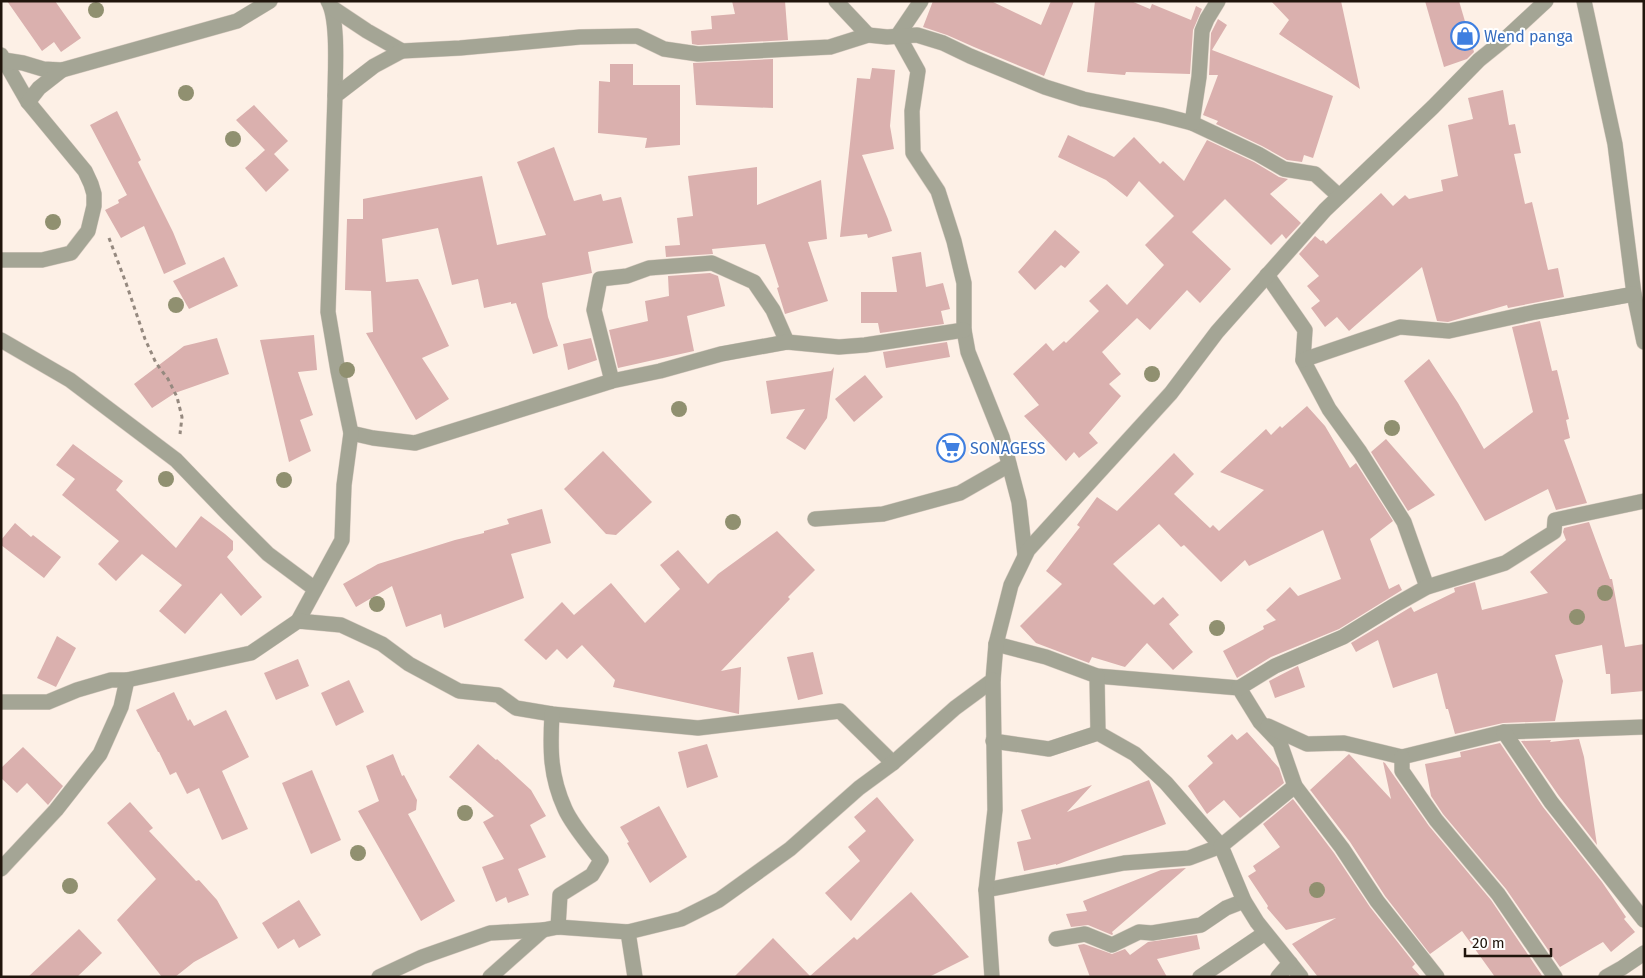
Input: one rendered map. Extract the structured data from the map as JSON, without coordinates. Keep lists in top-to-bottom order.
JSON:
{
  "places": {
    "shop": ["Wend panga"],
    "supermarket": ["SONAGESS"]
  },
  "scale_bar": "20 m"
}
